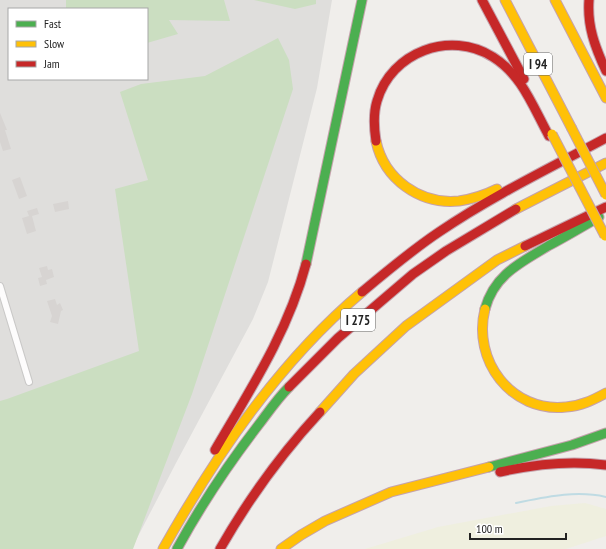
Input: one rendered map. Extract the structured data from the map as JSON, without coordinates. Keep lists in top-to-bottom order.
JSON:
{
  "streets": {
    "highway": ["I 94", "I 275"]
  },
  "legend": ["Fast", "Slow", "Jam"],
  "scale_bar": "100 m"
}
